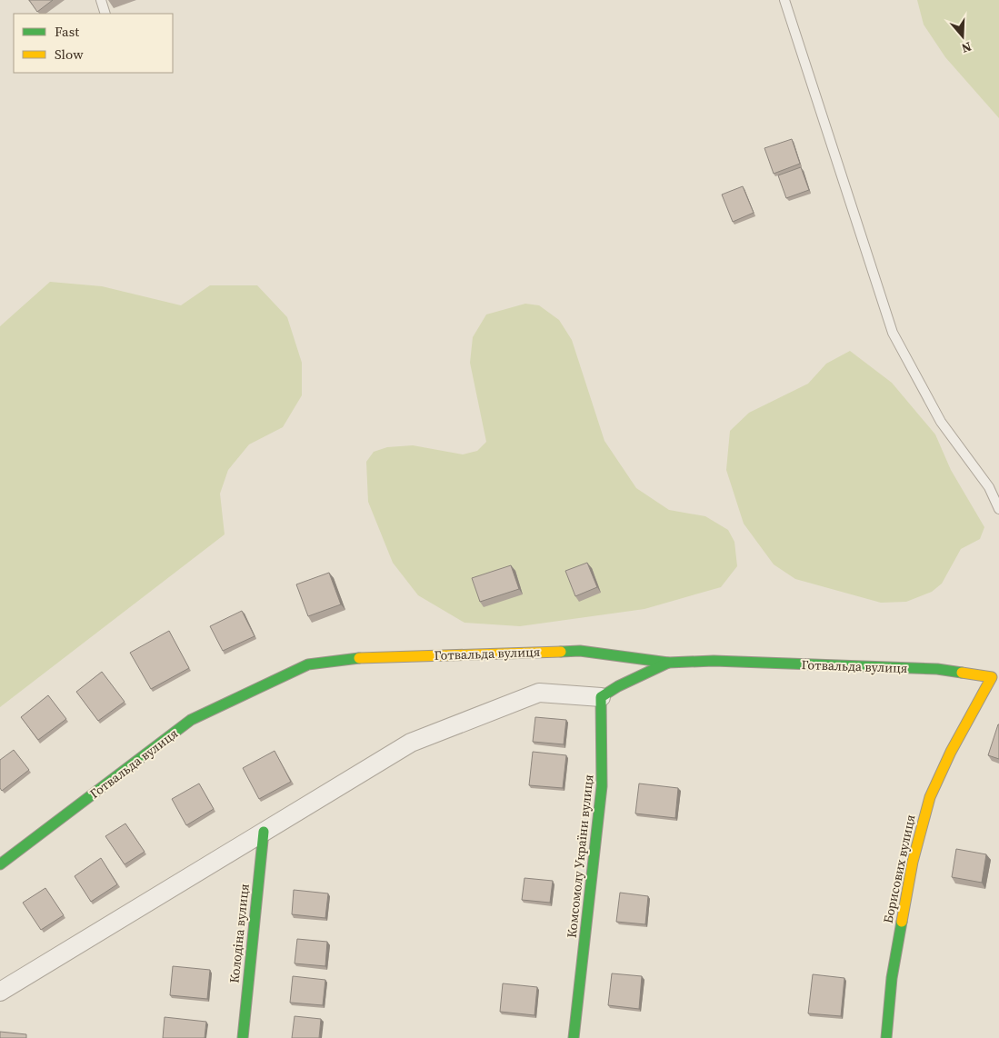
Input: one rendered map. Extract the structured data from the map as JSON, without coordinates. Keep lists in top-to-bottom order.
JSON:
{
  "streets": {
    "street": [
      "Готвальда вулиця",
      "Комсомолу України вулиця",
      "Борисових вулиця",
      "Колодіна вулиця"
    ]
  },
  "crossings": [
    ["Готвальда вулиця", "Борисових вулиця"]
  ],
  "legend": ["Fast", "Slow"],
  "north": "bottom"
}
